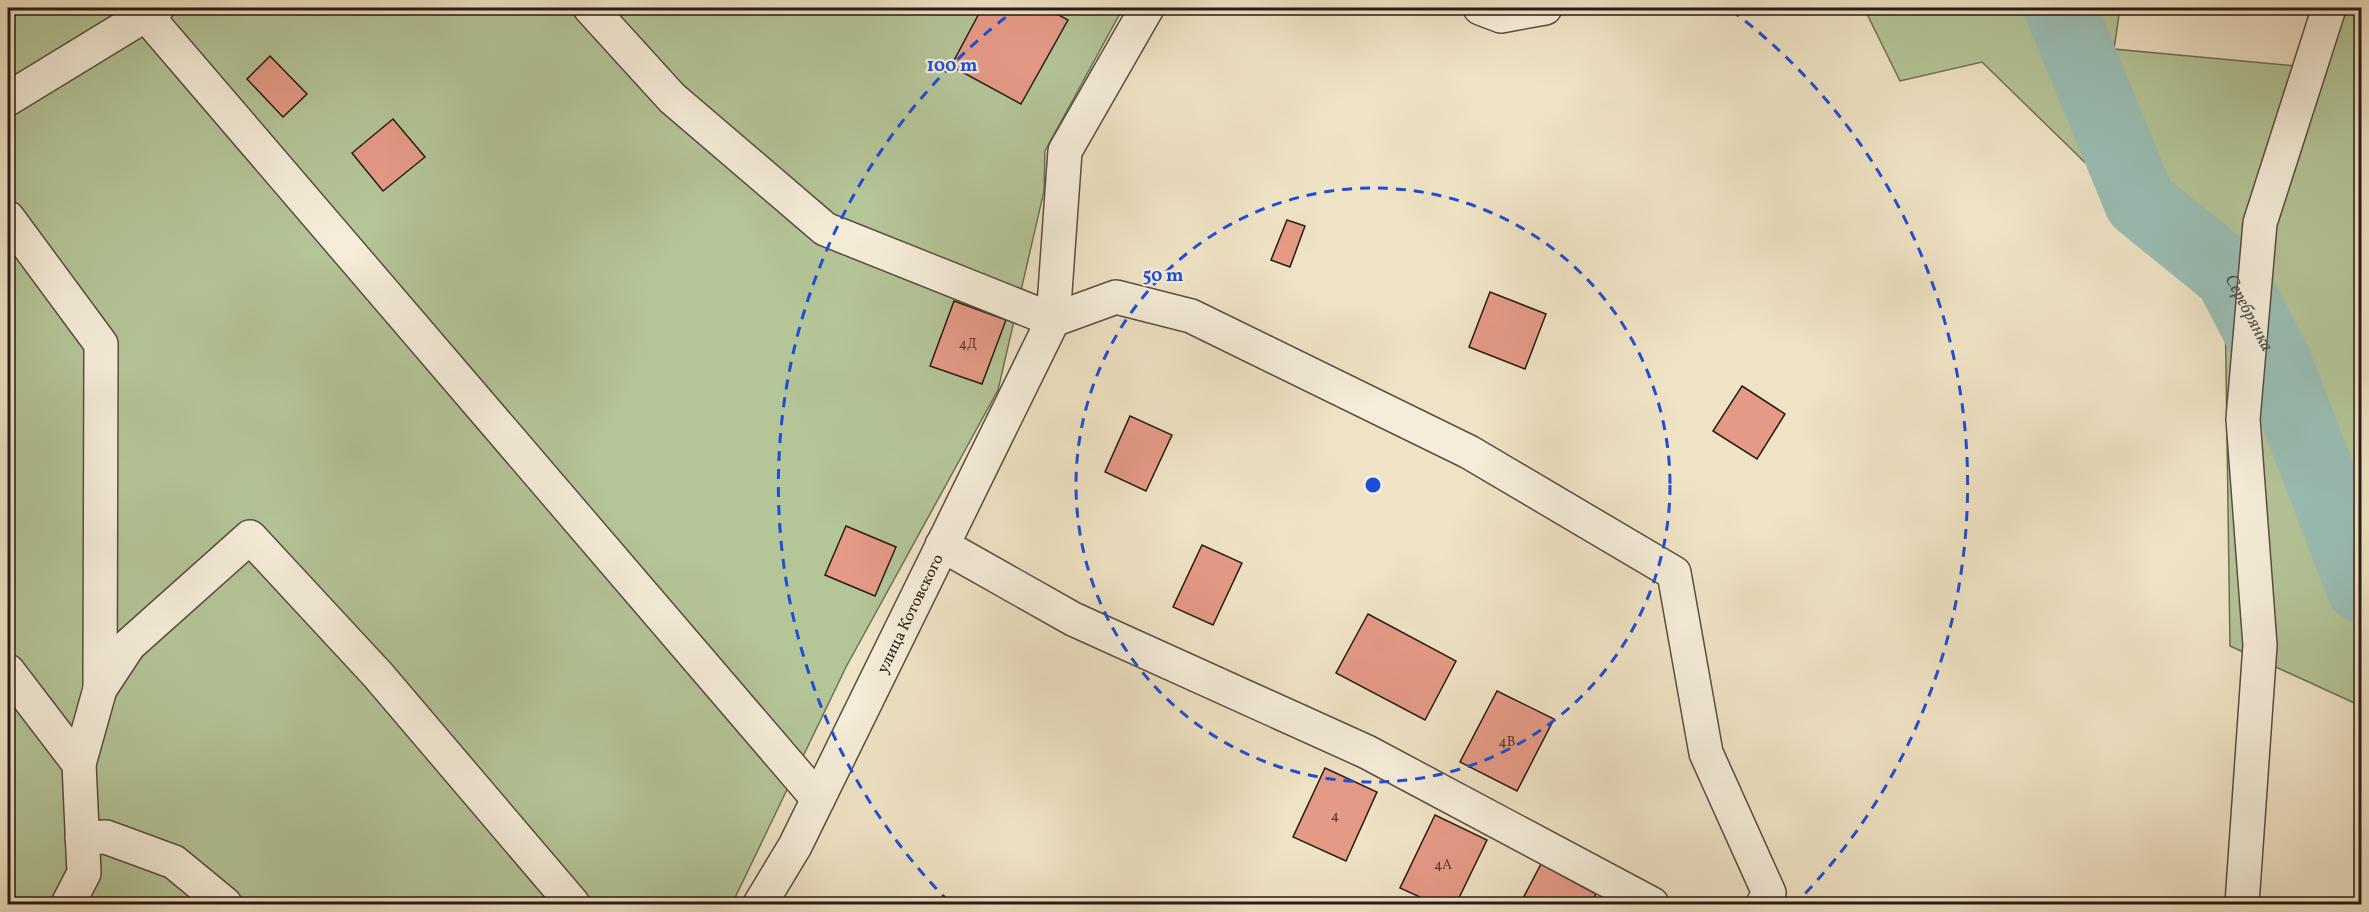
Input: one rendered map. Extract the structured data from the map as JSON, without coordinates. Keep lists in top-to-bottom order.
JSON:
{
  "streets": {
    "street": ["улица Котовского"]
  },
  "water": ["Серебрянка"],
  "house_numbers": [
    "4Д",
    "4В",
    "4",
    "4А"
  ],
  "rings": ["100 m", "50 m"]
}
